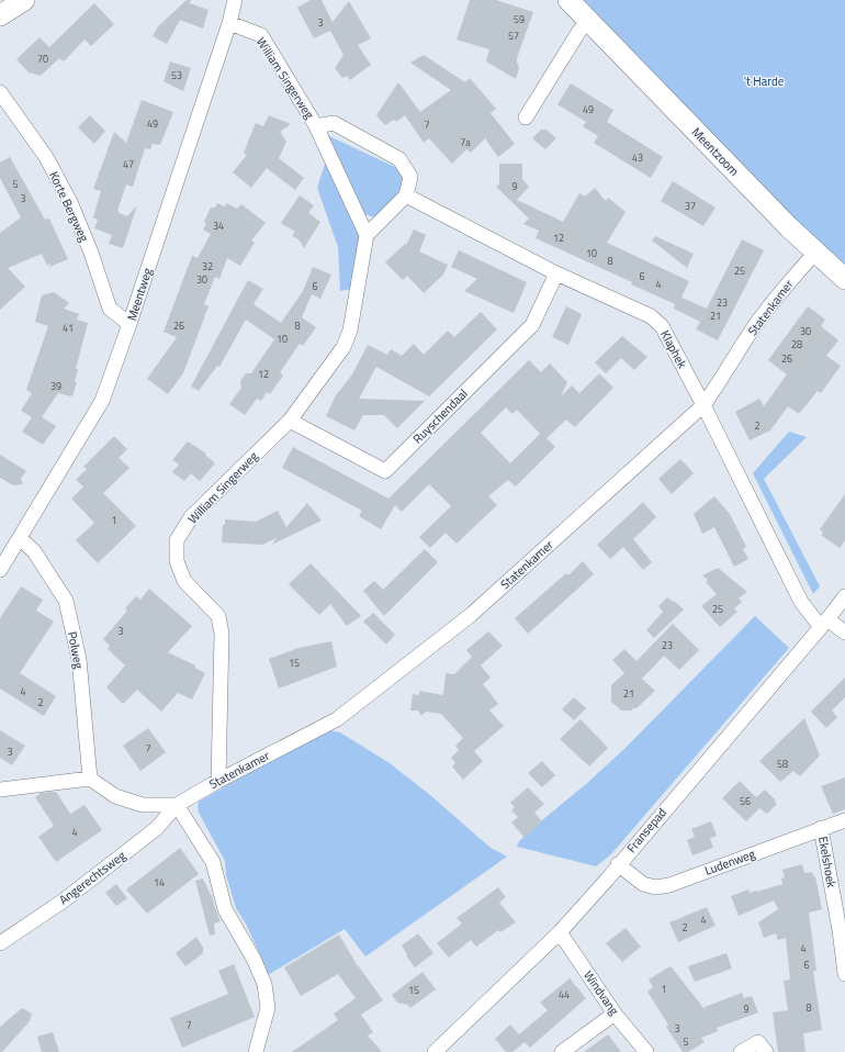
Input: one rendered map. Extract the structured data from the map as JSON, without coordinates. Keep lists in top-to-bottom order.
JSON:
{
  "streets": {
    "street": [
      "William Singerweg",
      "Meentzoom",
      "Korte Bergweg",
      "Meentweg",
      "Statenkamer",
      "Klaphek",
      "Ruyschendaal",
      "Polweg",
      "Fransepad",
      "Ludenweg",
      "Ekelshoek",
      "Angerechtsweg",
      "Windvang"
    ]
  },
  "crossings": [
    ["William Singerweg", "Meentweg"],
    ["William Singerweg", "Statenkamer"],
    ["William Singerweg", "Klaphek"],
    ["William Singerweg", "Ruyschendaal"],
    ["Meentzoom", "Statenkamer"],
    ["Korte Bergweg", "Meentweg"],
    ["Meentweg", "Polweg"],
    ["Statenkamer", "Klaphek"],
    ["Statenkamer", "Angerechtsweg"],
    ["Klaphek", "Ruyschendaal"],
    ["Klaphek", "Fransepad"],
    ["Fransepad", "Ludenweg"],
    ["Fransepad", "Windvang"],
    ["Ludenweg", "Ekelshoek"]
  ],
  "parks": ["'t Harde"],
  "house_numbers": [
    "59",
    "3",
    "57",
    "70",
    "53",
    "49",
    "49",
    "7",
    "7a",
    "43",
    "47",
    "5",
    "9",
    "3",
    "37",
    "34",
    "12",
    "10",
    "8",
    "32",
    "25",
    "6",
    "30",
    "4",
    "6",
    "23",
    "21",
    "26",
    "8",
    "41",
    "30",
    "10",
    "28",
    "26",
    "12",
    "39",
    "2",
    "1",
    "25",
    "3",
    "23",
    "15",
    "4",
    "21",
    "2",
    "7",
    "3",
    "58",
    "56",
    "4",
    "14",
    "4",
    "2",
    "4",
    "6",
    "1",
    "15",
    "44",
    "8",
    "9",
    "7",
    "3",
    "5"
  ]
}
